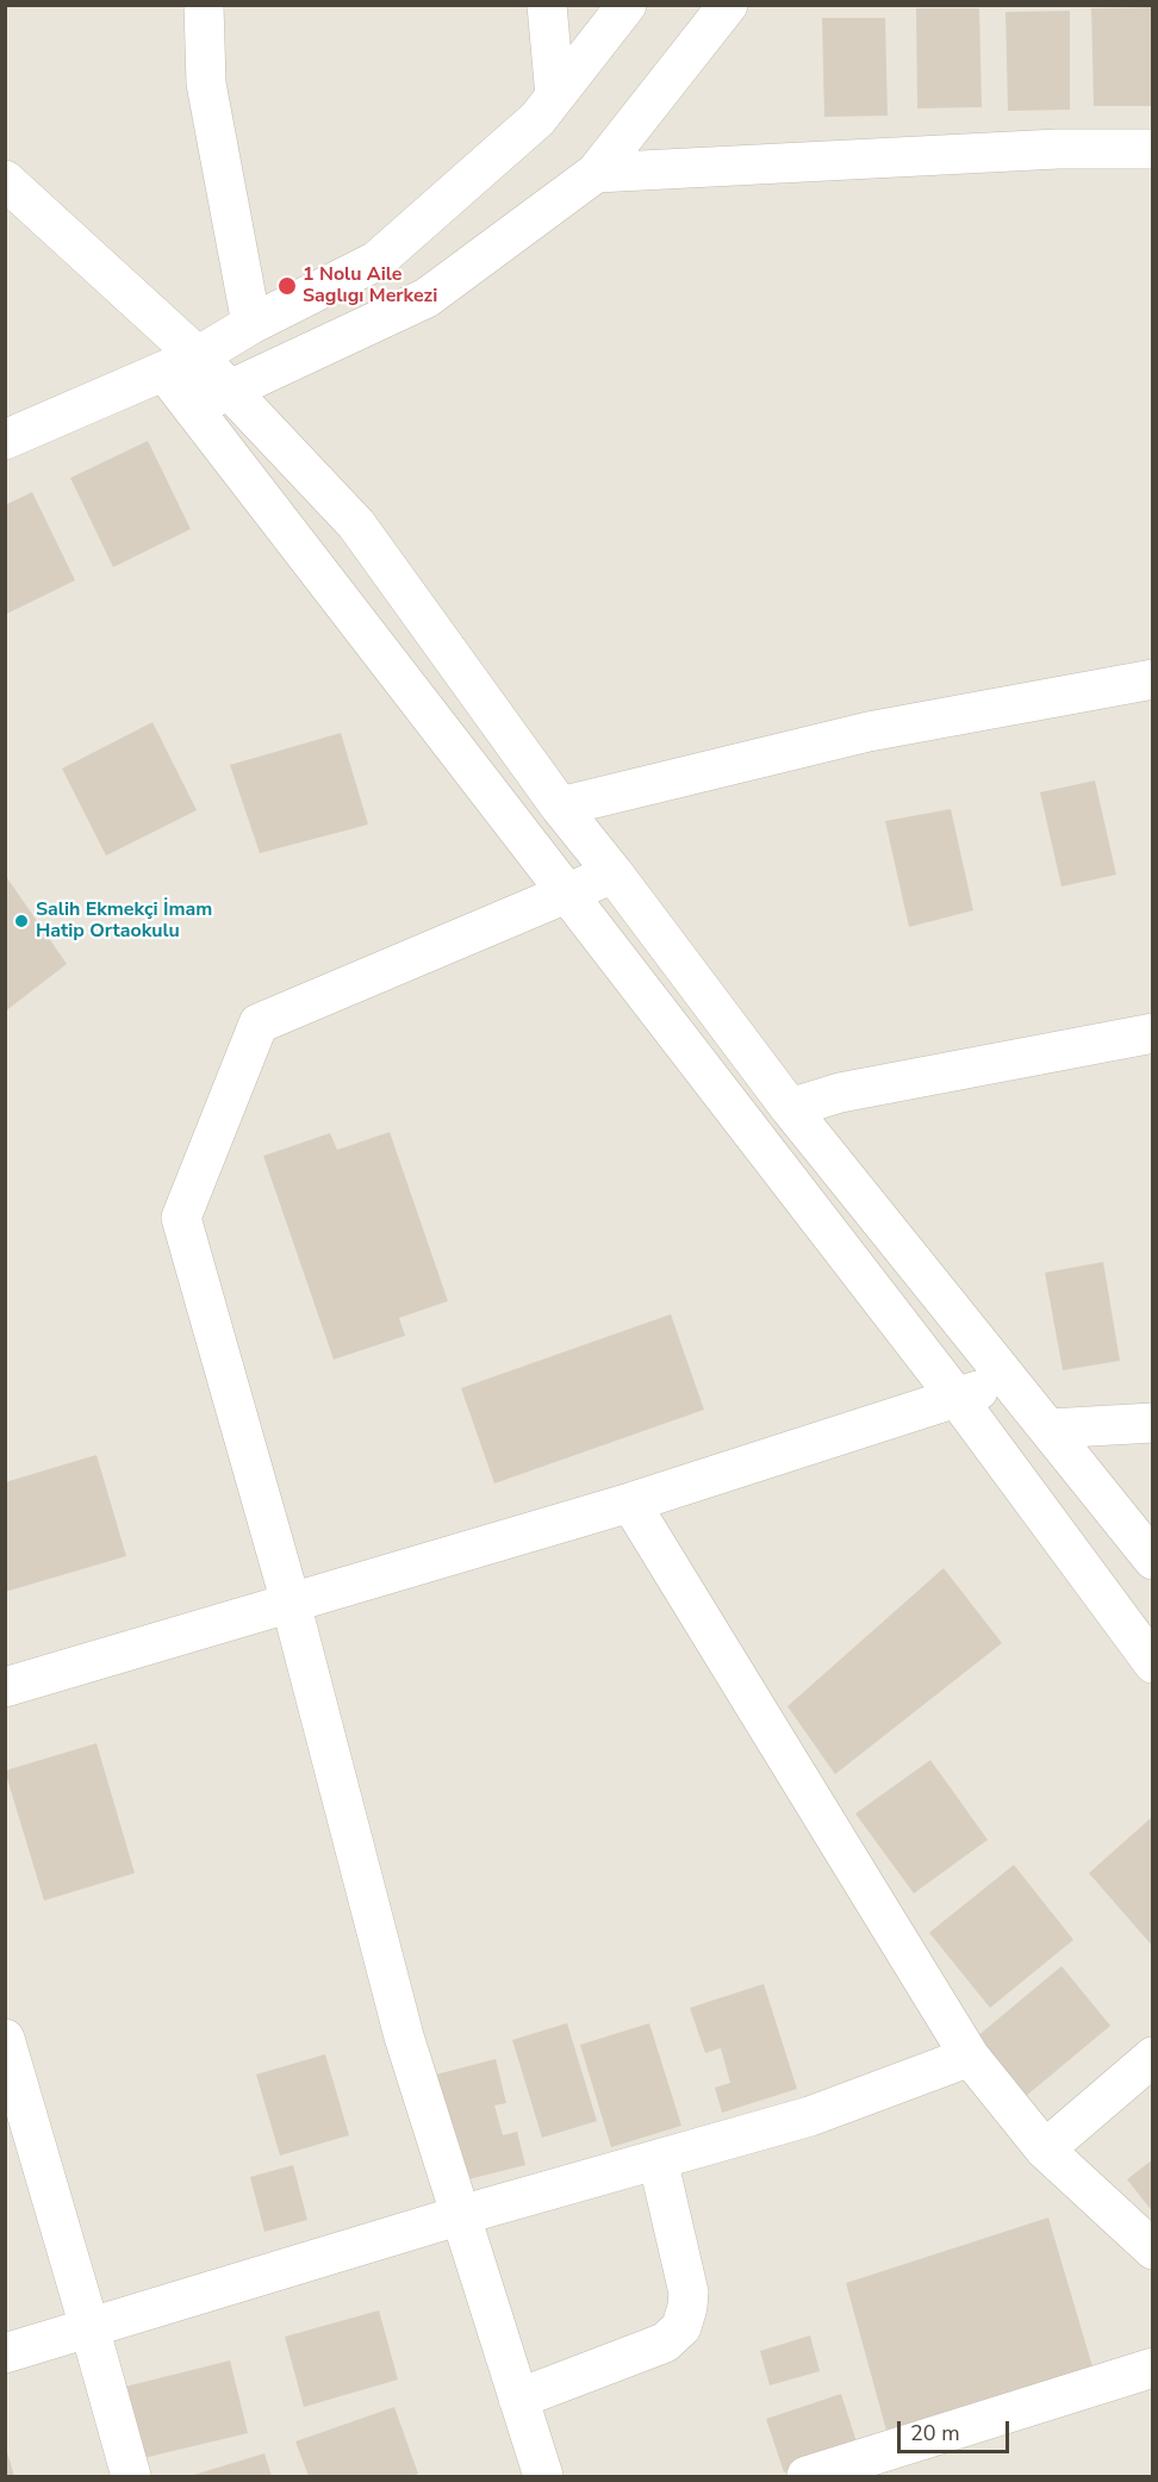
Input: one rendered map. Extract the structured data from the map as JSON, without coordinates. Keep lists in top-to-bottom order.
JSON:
{
  "places": ["1 Nolu Aile Saglıgı Merkezi", "Salih Ekmekçi İmam Hatip Ortaokulu"],
  "scale_bar": "20 m"
}
